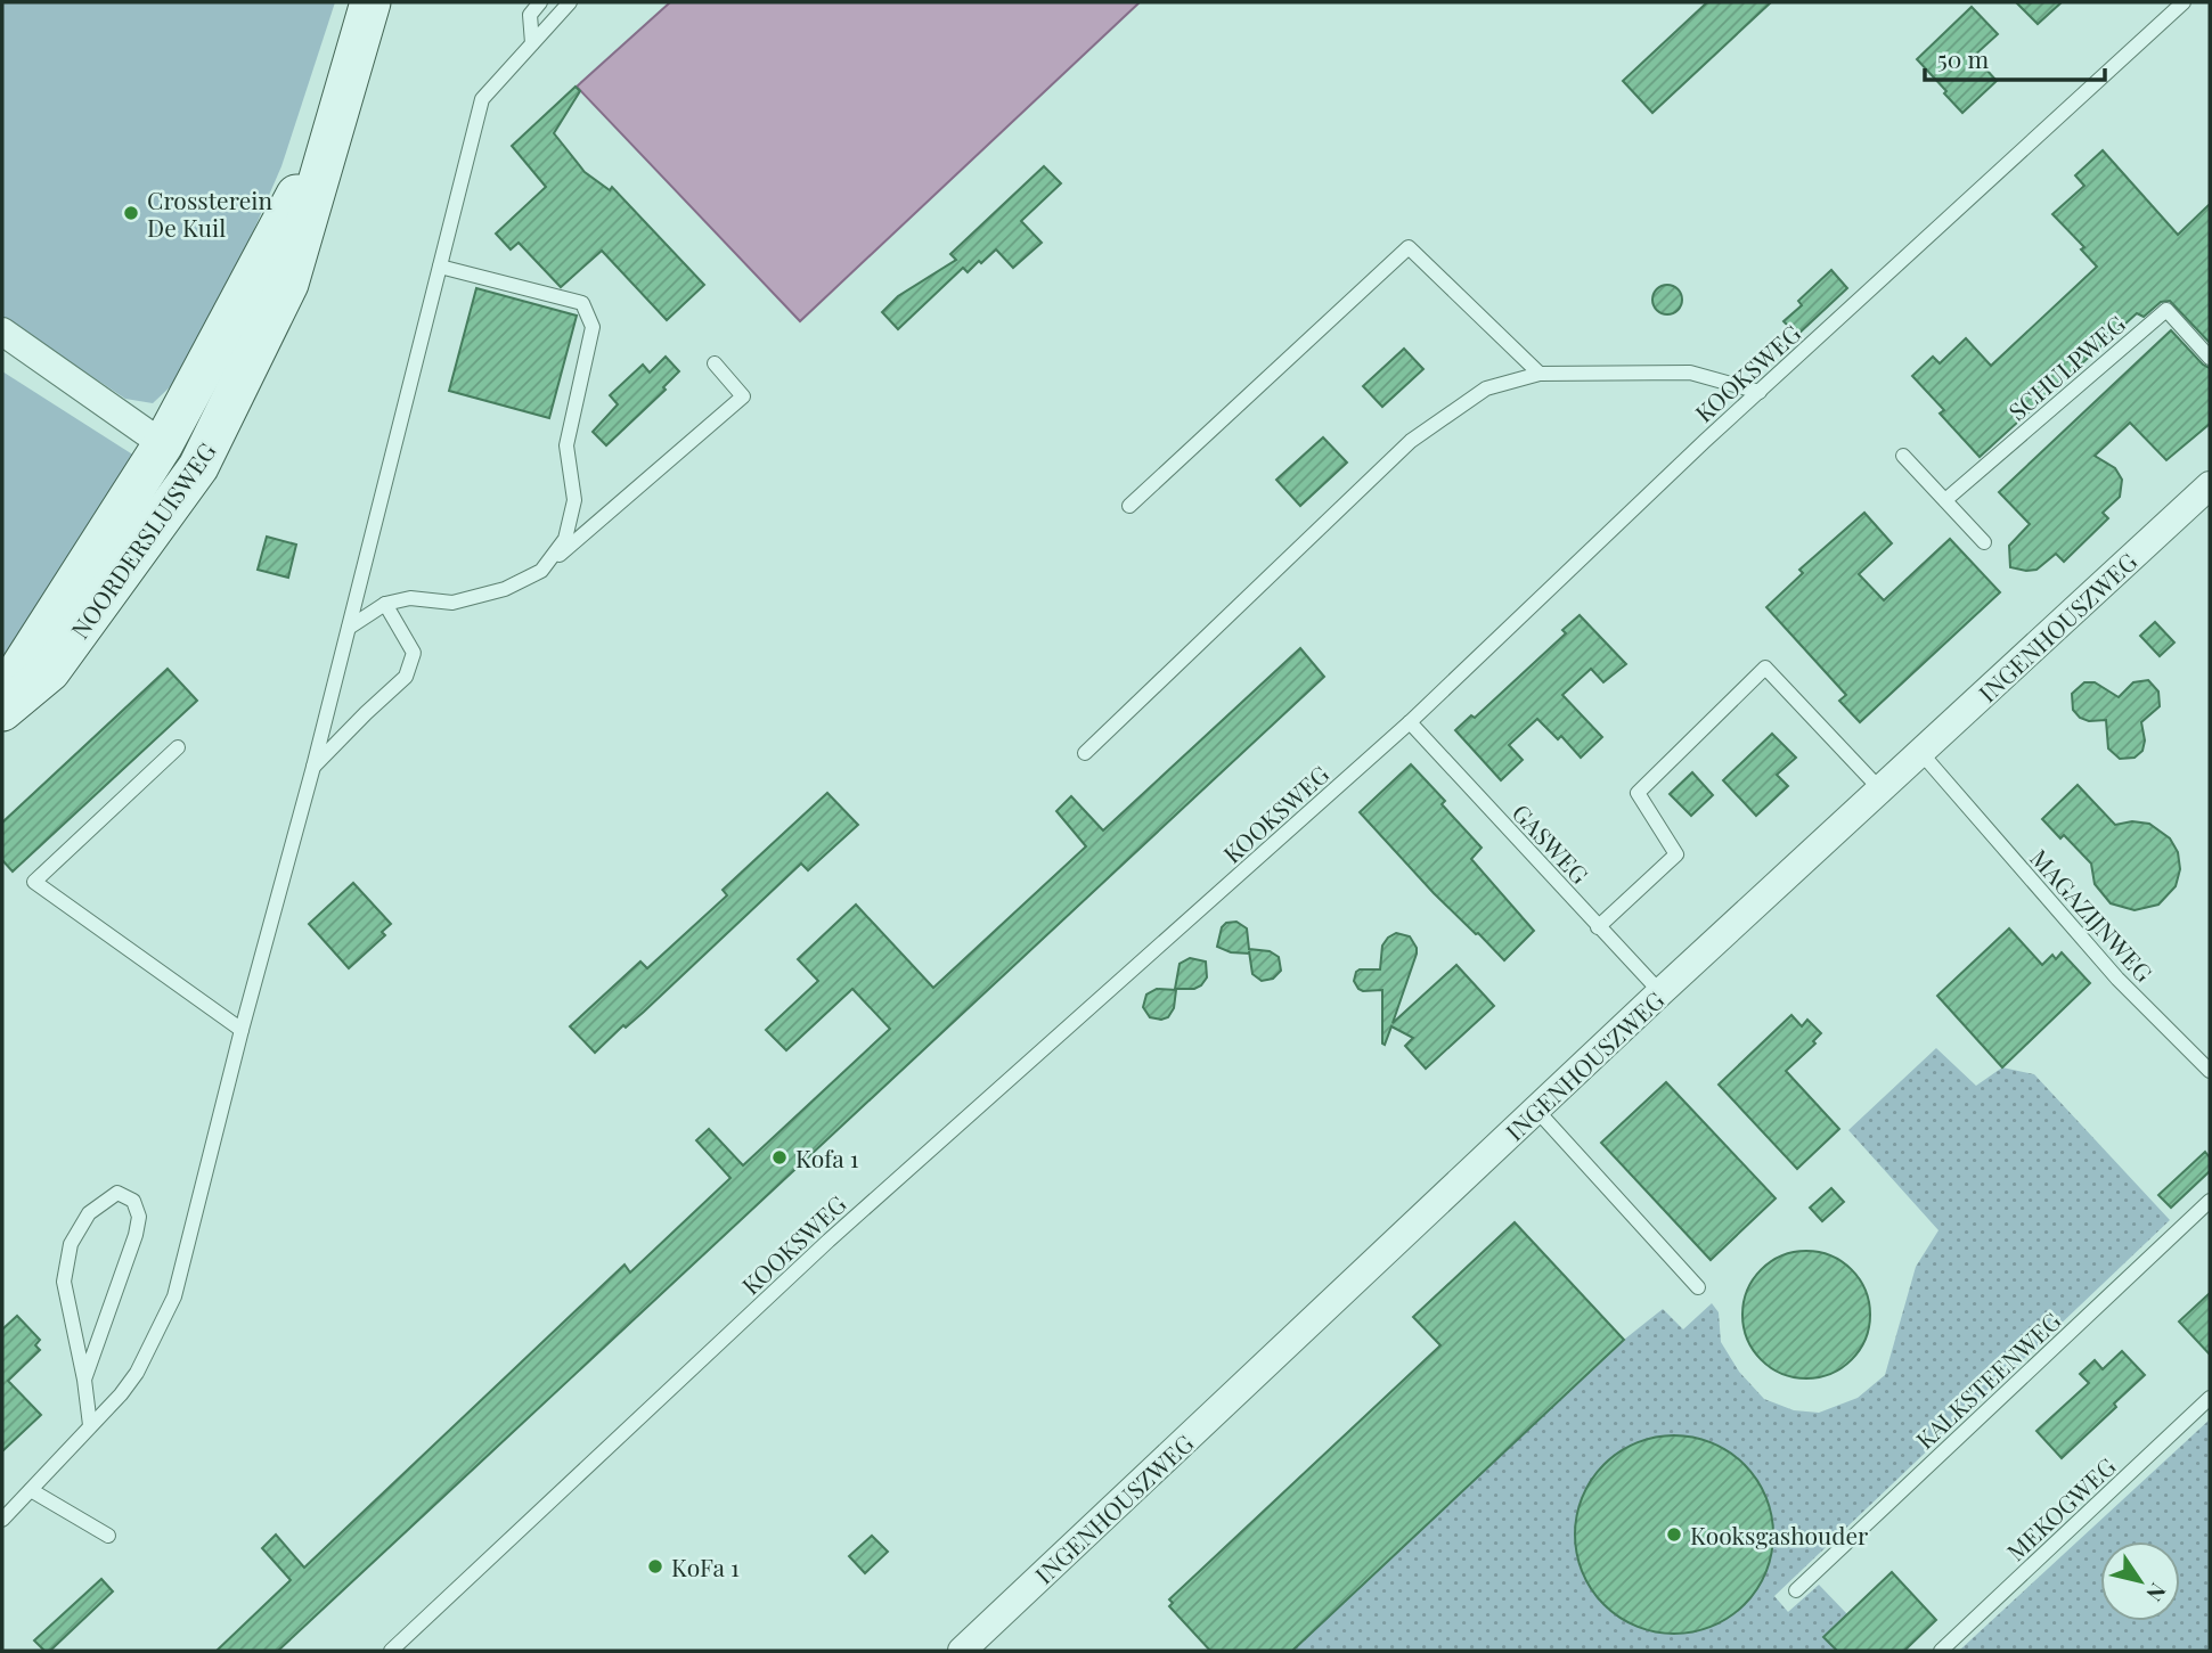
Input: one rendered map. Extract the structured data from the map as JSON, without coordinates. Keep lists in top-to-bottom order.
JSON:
{
  "streets": {
    "street": ["NOORDERSLUISWEG", "INGENHOUSZWEG"],
    "lane": [
      "SCHULPWEG",
      "KOOKSWEG",
      "GASWEG",
      "MAGAZIJNWEG",
      "KALKSTEENWEG",
      "MEKOGWEG"
    ]
  },
  "crossings": [
    ["KOOKSWEG", "GASWEG"],
    ["INGENHOUSZWEG", "GASWEG"],
    ["INGENHOUSZWEG", "MAGAZIJNWEG"]
  ],
  "places": [
    "Crossterein De Kuil",
    "Kofa 1",
    "Kooksgashouder",
    "KoFa 1"
  ],
  "scale_bar": "50 m",
  "north": "bottom right"
}
